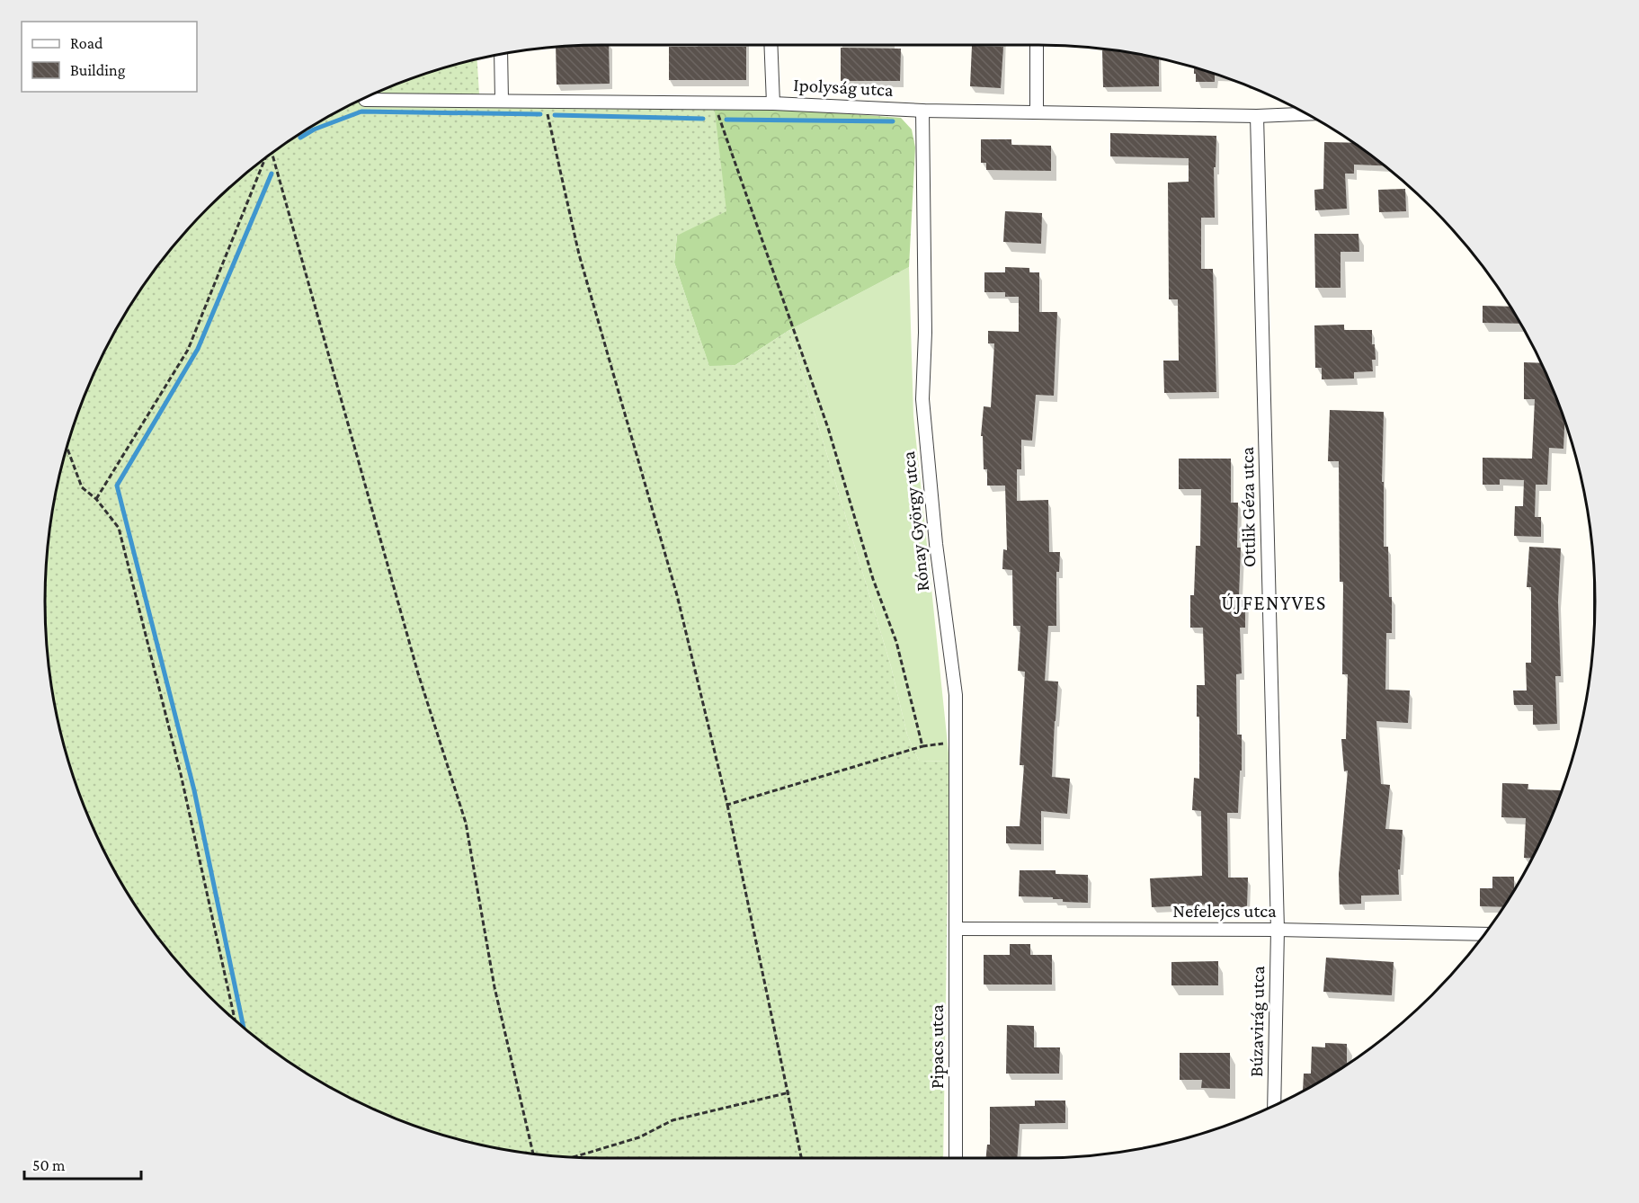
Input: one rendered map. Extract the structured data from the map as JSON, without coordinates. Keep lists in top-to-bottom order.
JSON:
{
  "streets": {
    "street": [
      "Ipolyság utca",
      "Ottlik Géza utca",
      "Rónay György utca",
      "Nefelejcs utca",
      "Búzavirág utca",
      "Pipacs utca"
    ]
  },
  "crossings": [
    ["Ipolyság utca", "Ottlik Géza utca"],
    ["Ipolyság utca", "Rónay György utca"],
    ["Ottlik Géza utca", "Nefelejcs utca"],
    ["Ottlik Géza utca", "Búzavirág utca"],
    ["Rónay György utca", "Nefelejcs utca"],
    ["Rónay György utca", "Pipacs utca"],
    ["Nefelejcs utca", "Búzavirág utca"],
    ["Nefelejcs utca", "Pipacs utca"]
  ],
  "districts": ["ÚJFENYVES"],
  "legend": ["Road", "Building"],
  "scale_bar": "50 m"
}
